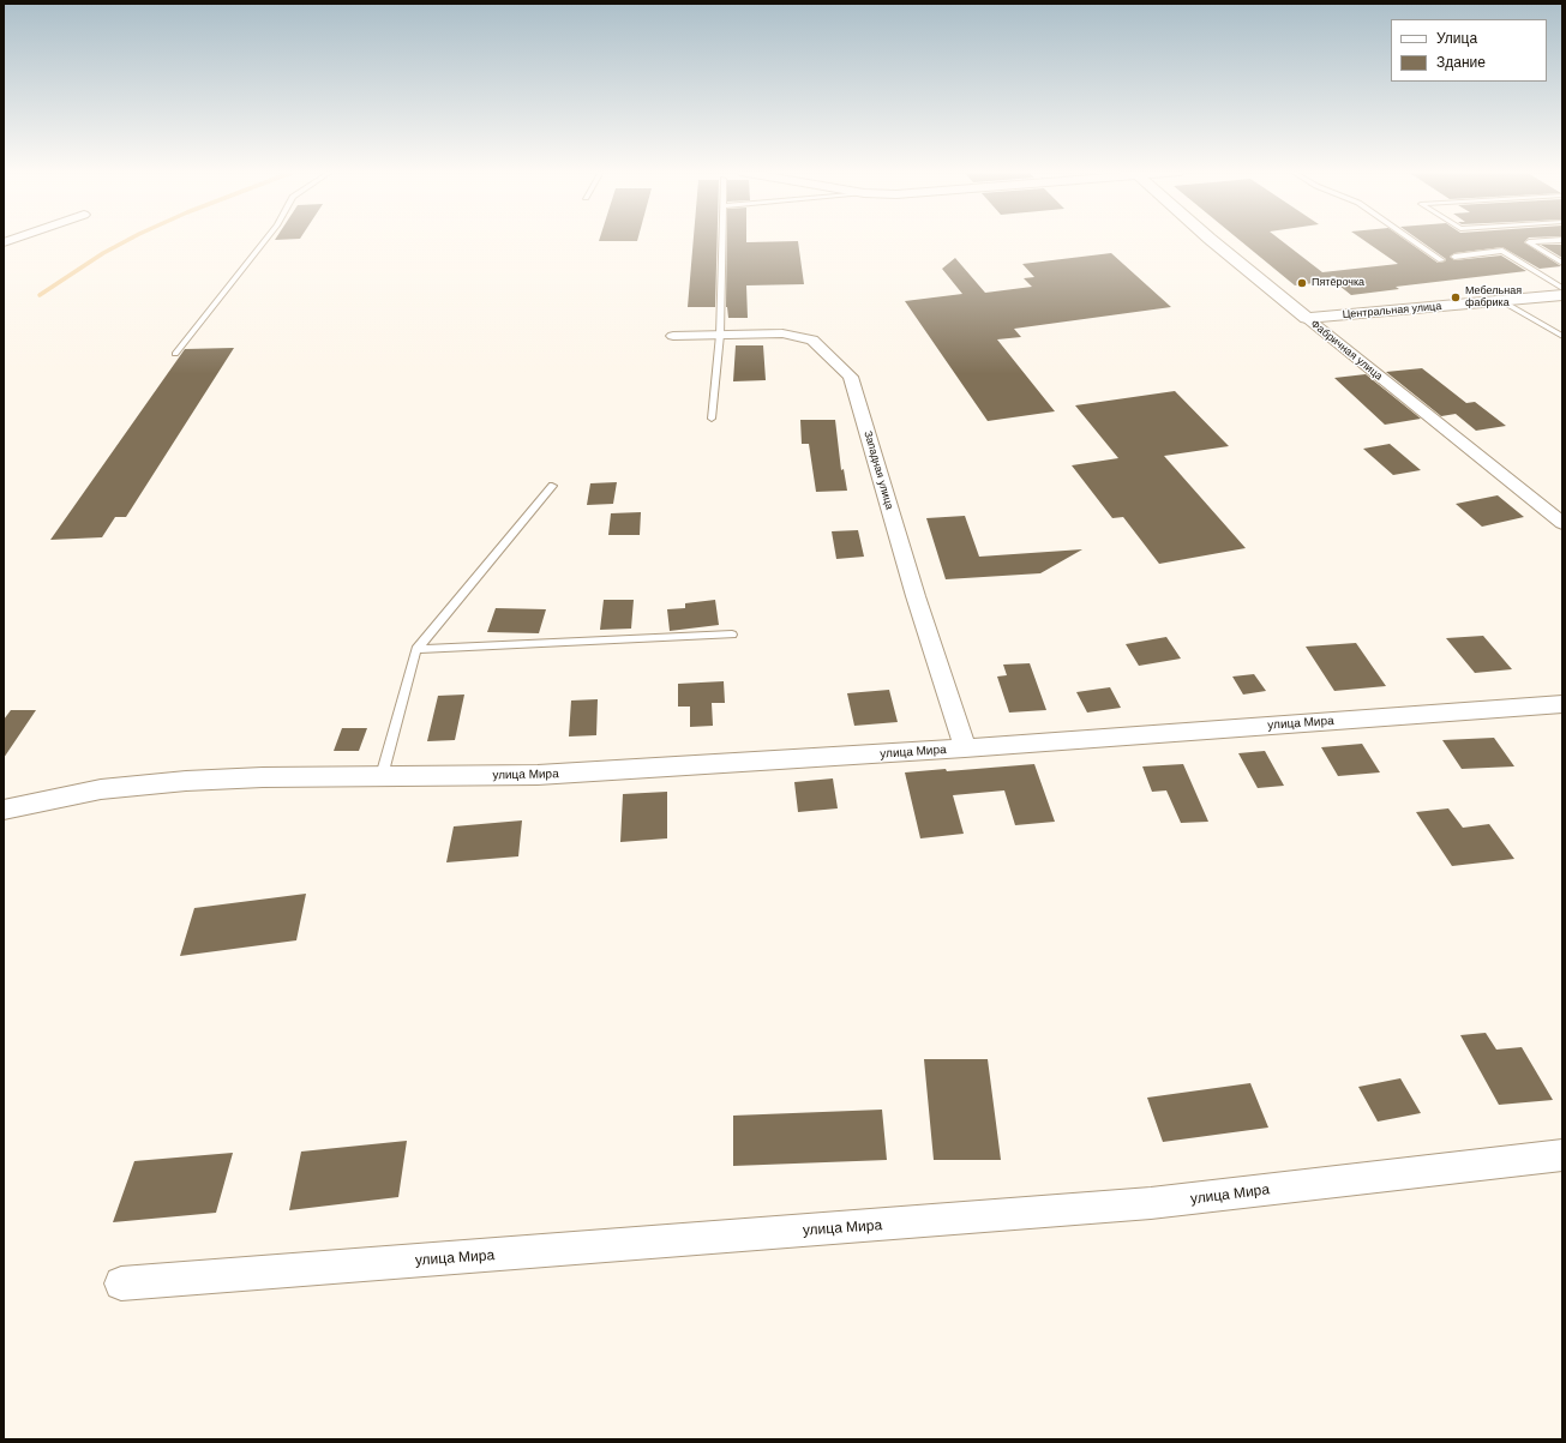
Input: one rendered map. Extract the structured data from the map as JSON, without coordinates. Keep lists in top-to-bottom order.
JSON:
{
  "streets": {
    "street": [
      "Центральная улица",
      "Фабричная улица",
      "Западная улица",
      "улица Мира"
    ]
  },
  "crossings": [
    ["Центральная улица", "Фабричная улица"],
    ["Западная улица", "улица Мира"]
  ],
  "places": ["Пятёрочка", "Мебельная фабрика"],
  "legend": ["Улица", "Здание"]
}
